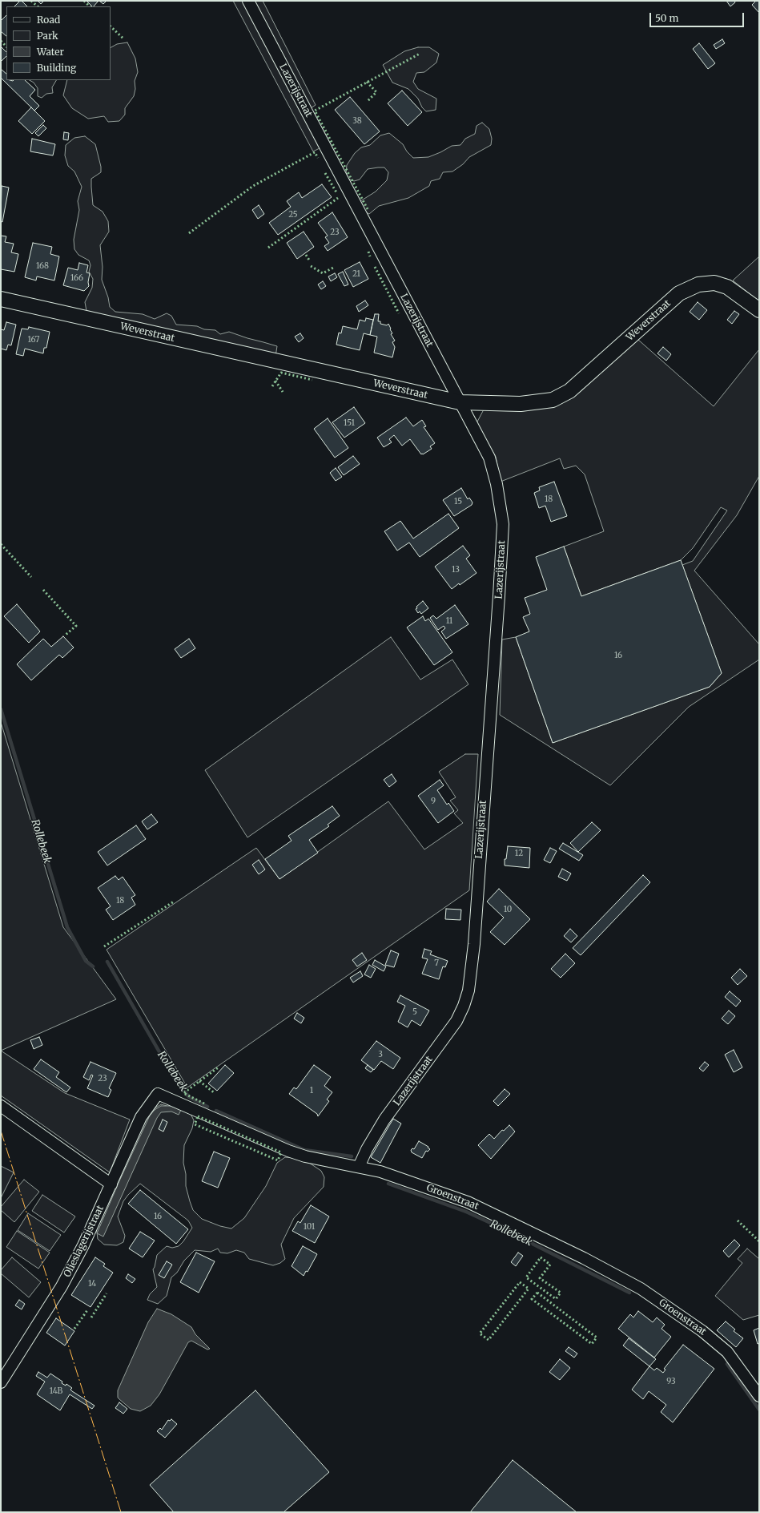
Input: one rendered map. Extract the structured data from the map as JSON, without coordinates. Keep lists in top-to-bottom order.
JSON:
{
  "streets": {
    "street": [
      "Lazerijstraat",
      "Weverstraat",
      "Groenstraat",
      "Olieslagerijstraat"
    ]
  },
  "crossings": [
    ["Lazerijstraat", "Weverstraat"],
    ["Lazerijstraat", "Groenstraat"],
    ["Groenstraat", "Olieslagerijstraat"]
  ],
  "water": ["Rollebeek"],
  "house_numbers": [
    "38",
    "25",
    "23",
    "168",
    "21",
    "166",
    "167",
    "151",
    "18",
    "15",
    "13",
    "11",
    "16",
    "9",
    "12",
    "18",
    "10",
    "7",
    "5",
    "3",
    "23",
    "1",
    "16",
    "101",
    "14",
    "93",
    "14B"
  ],
  "legend": [
    "Road",
    "Park",
    "Water",
    "Building"
  ],
  "scale_bar": "50 m"
}
